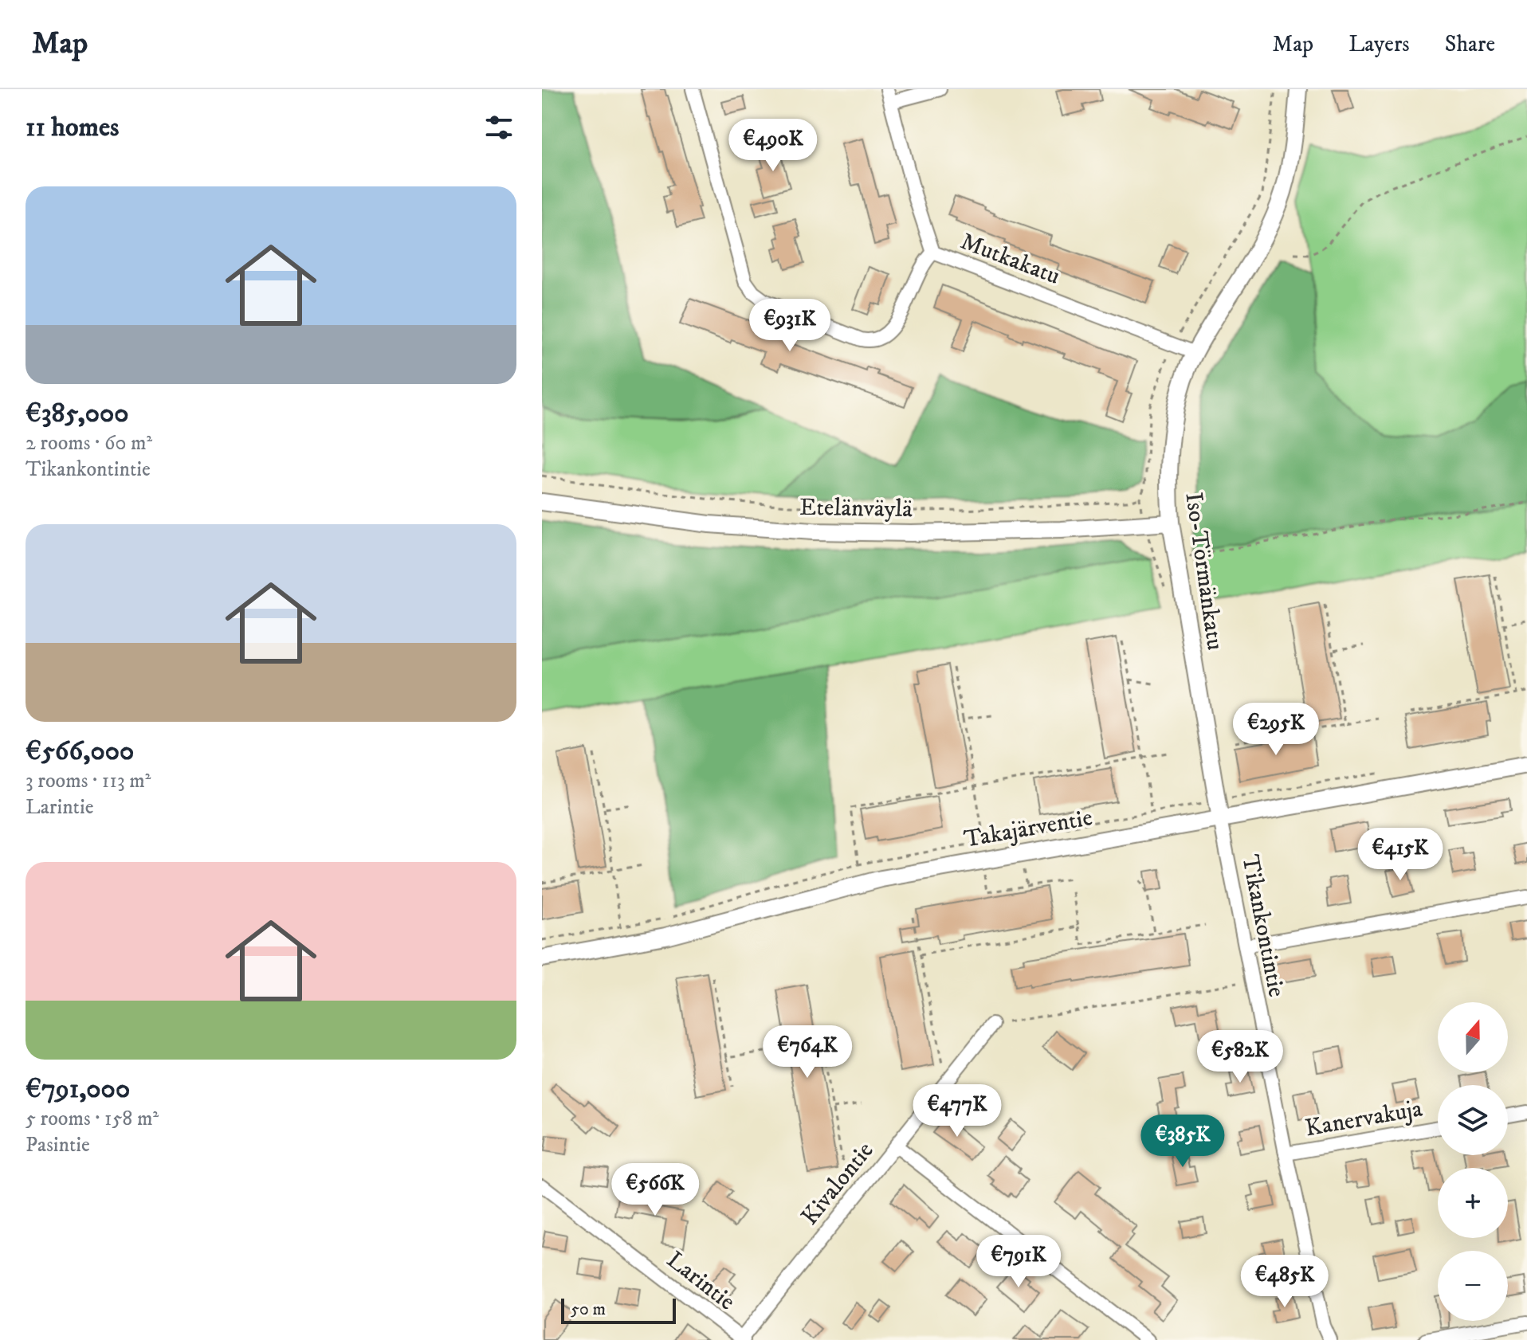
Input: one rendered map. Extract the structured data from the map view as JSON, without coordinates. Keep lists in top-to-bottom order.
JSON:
{
  "streets": {
    "street": [
      "Mutkakatu",
      "Etelänväylä",
      "Iso-Törmänkatu",
      "Takajärventie",
      "Tikankontintie",
      "Kanervakuja",
      "Kivalontie",
      "Larintie"
    ]
  },
  "crossings": [
    ["Mutkakatu", "Iso-Törmänkatu"],
    ["Etelänväylä", "Iso-Törmänkatu"],
    ["Iso-Törmänkatu", "Takajärventie"],
    ["Iso-Törmänkatu", "Tikankontintie"],
    ["Takajärventie", "Tikankontintie"],
    ["Tikankontintie", "Kanervakuja"],
    ["Kivalontie", "Larintie"]
  ],
  "scale_bar": "50 m",
  "north": "top",
  "page": {
    "header": "Map",
    "nav": ["Map", "Layers", "Share"],
    "heading": "11 homes",
    "price": [
      "€490K",
      "€931K",
      "€295K",
      "€415K",
      "€764K",
      "€582K",
      "€477K",
      "€385K",
      "€566K",
      "€791K",
      "€485K"
    ],
    "list": [
      {
        "name": "€385,000",
        "note": "2 rooms · 60 m² · Tikankontintie"
      },
      {
        "name": "€566,000",
        "note": "3 rooms · 113 m² · Larintie"
      },
      {
        "name": "€791,000",
        "note": "5 rooms · 158 m² · Pasintie"
      }
    ],
    "map_buttons": ["+", "−"],
    "scale": "50 m"
  }
}
